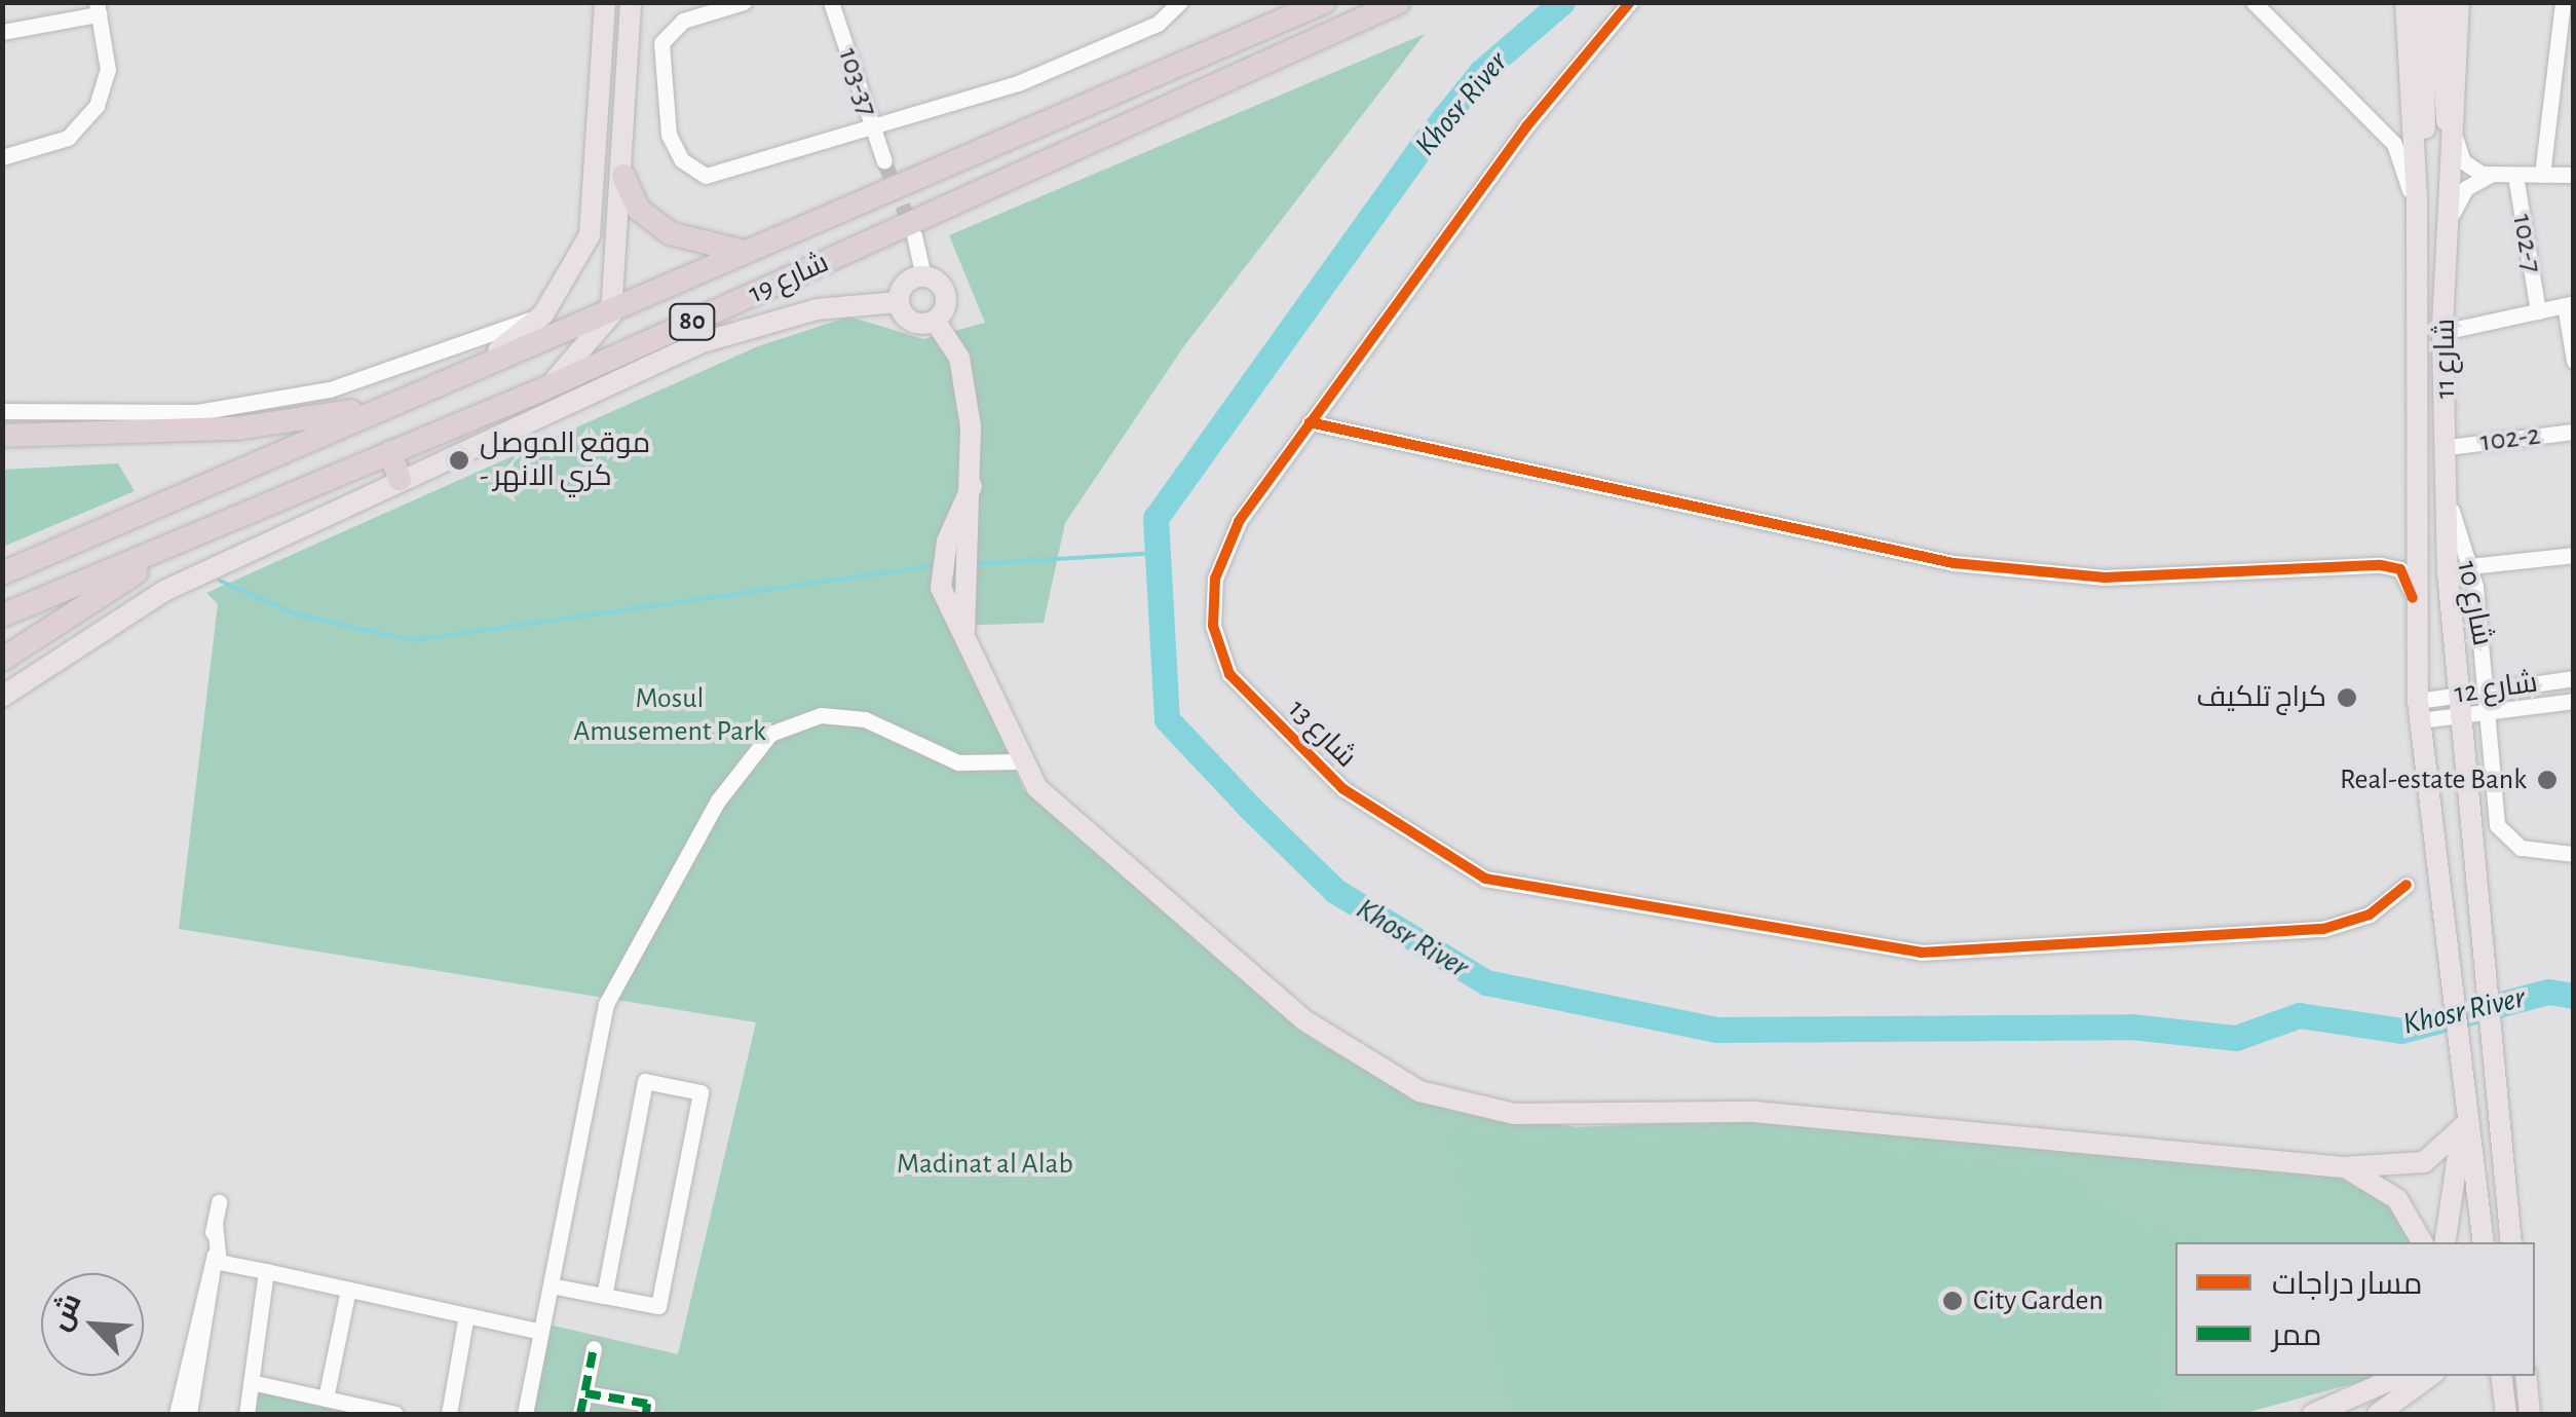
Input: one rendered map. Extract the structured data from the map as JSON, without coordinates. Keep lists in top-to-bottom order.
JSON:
{
  "streets": {
    "highway": ["شارع 19", "80"],
    "main road": ["شارع 11"],
    "street": [
      "103-37",
      "102-7",
      "102-2",
      "شارع 10",
      "شارع 12",
      "شارع 13"
    ]
  },
  "crossings": [
    ["شارع 11", "102-2"],
    ["شارع 11", "شارع 10"],
    ["شارع 11", "شارع 12"],
    ["شارع 10", "شارع 12"]
  ],
  "water": ["Khosr River"],
  "parks": ["Mosul Amusement Park", "Madinat al Alab"],
  "places": [
    "موقع الموصل - كري الانهر",
    "كراج تلكيف",
    "Real-estate Bank",
    "City Garden"
  ],
  "legend": ["مسار دراجات", "ممر"],
  "north": "top left"
}
